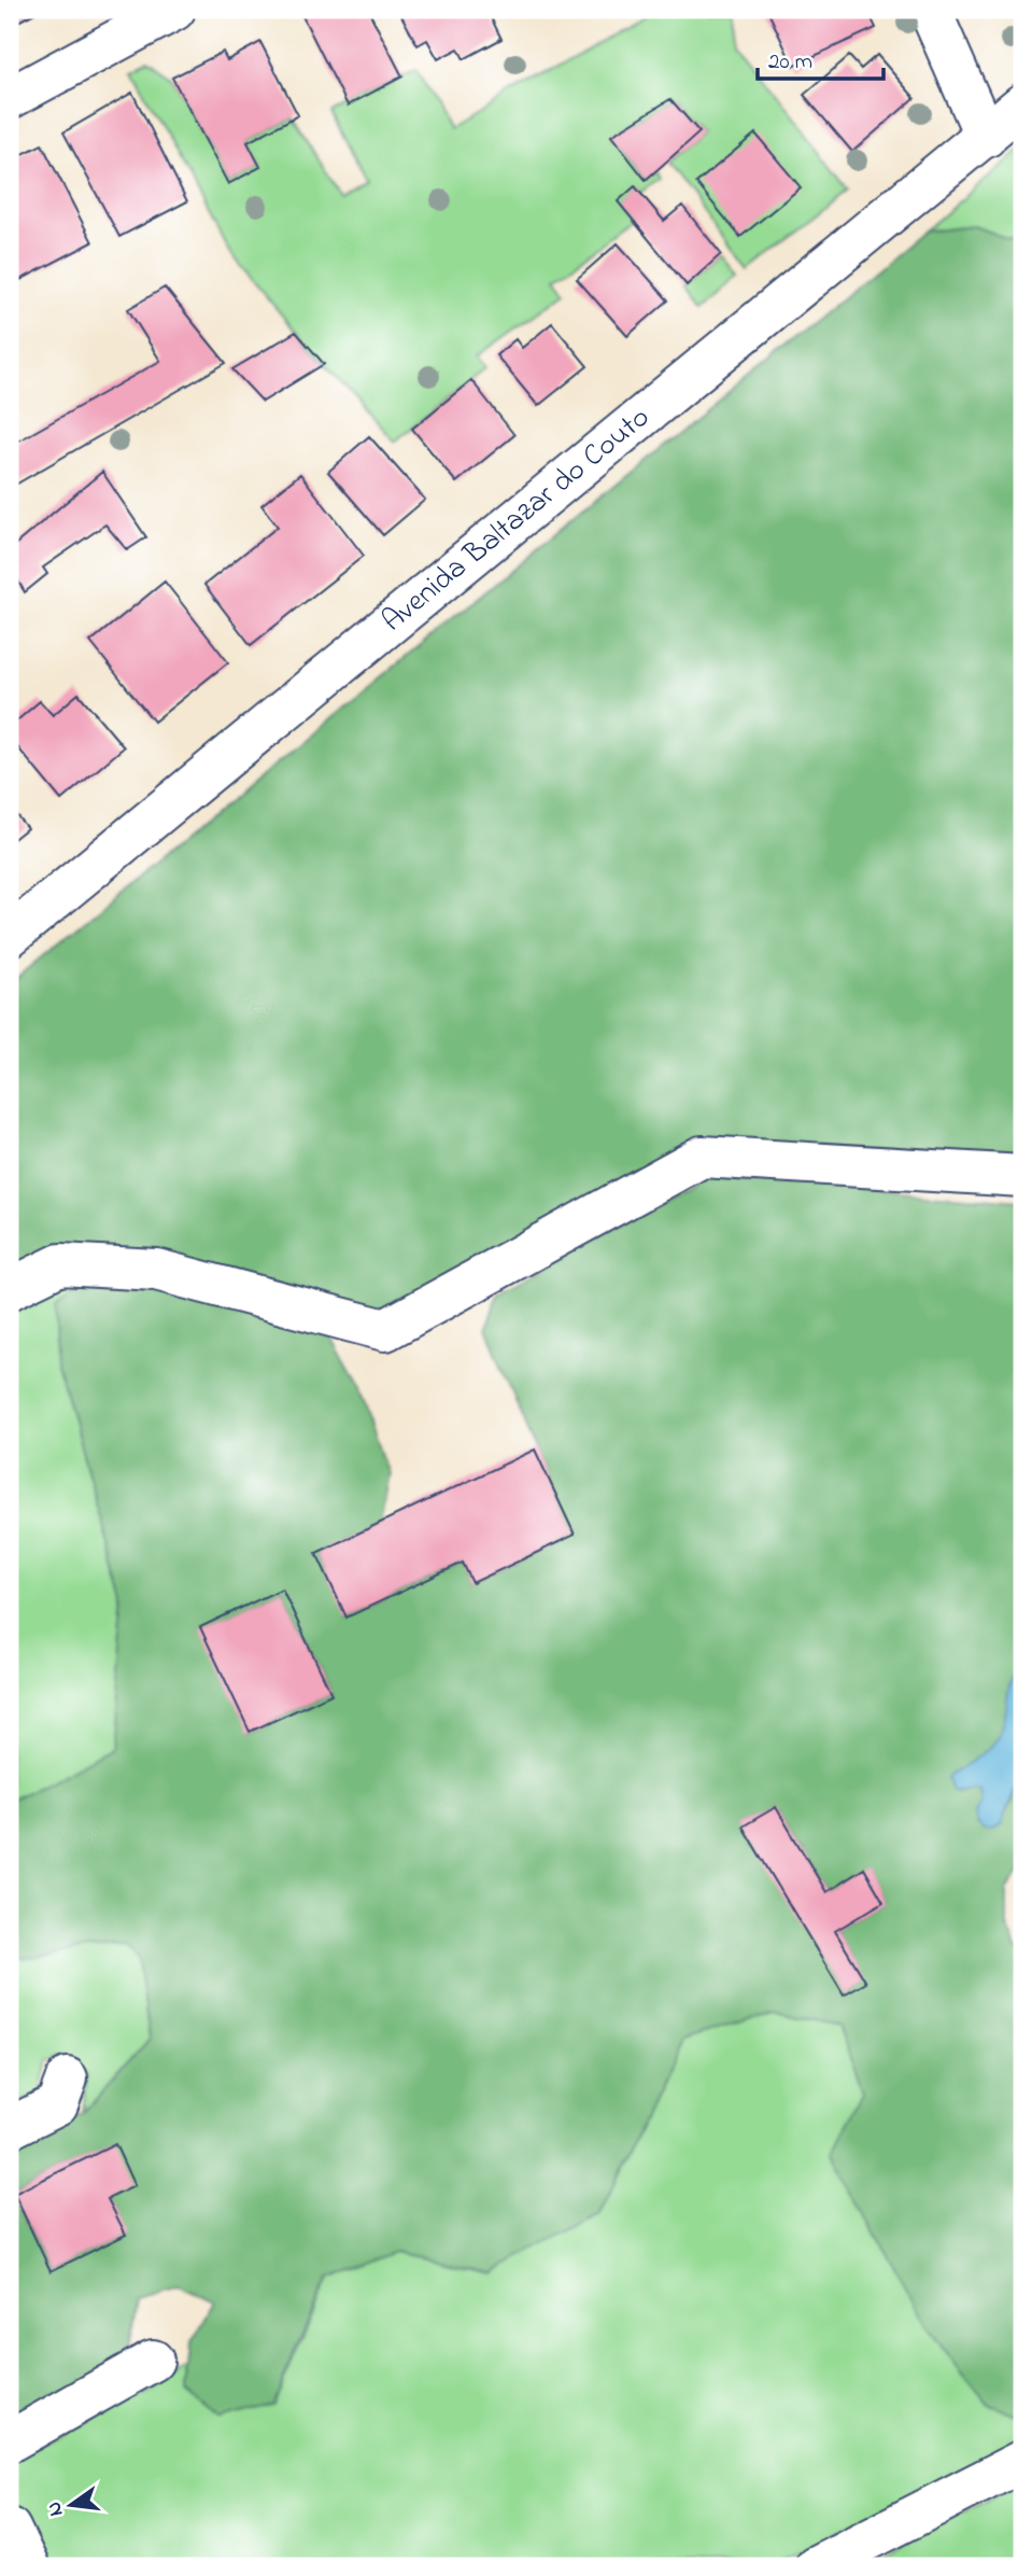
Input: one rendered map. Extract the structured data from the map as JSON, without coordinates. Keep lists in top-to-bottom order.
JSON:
{
  "streets": {
    "main road": ["Avenida Baltazar do Couto"]
  },
  "scale_bar": "20 m",
  "north": "left"
}
